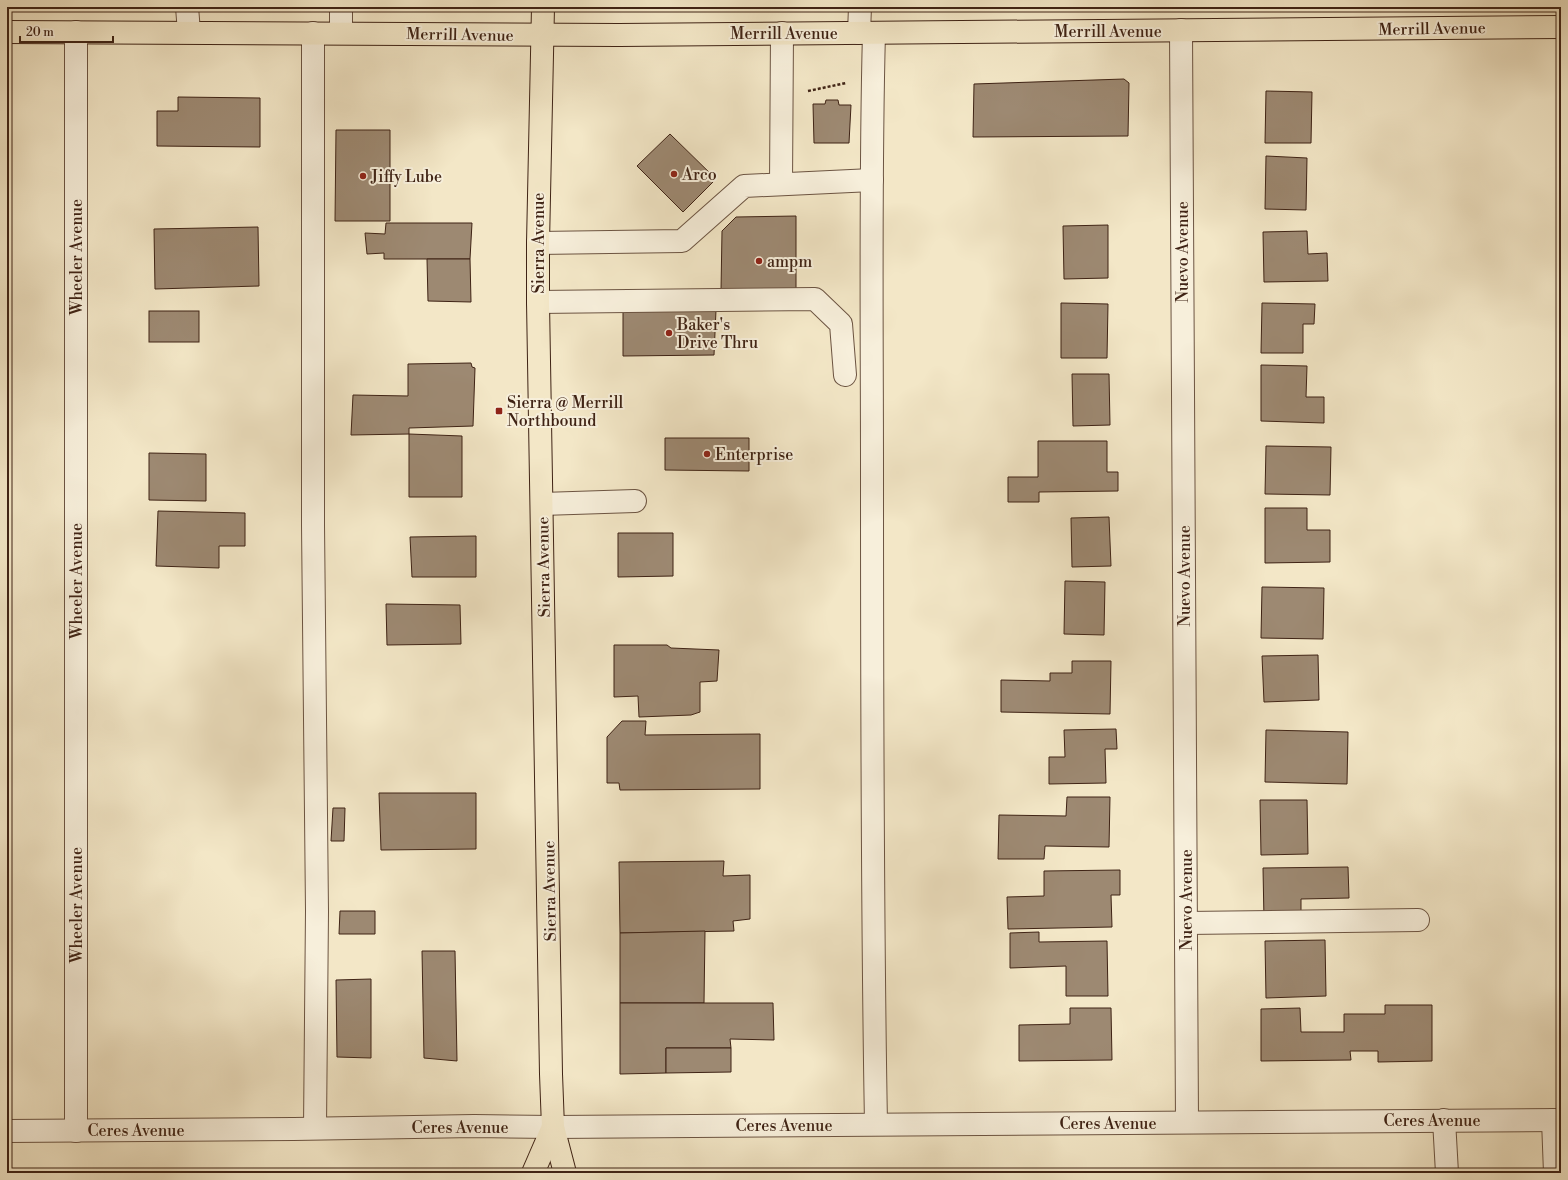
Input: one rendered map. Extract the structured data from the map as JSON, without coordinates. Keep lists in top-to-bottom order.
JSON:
{
  "streets": {
    "main road": ["Merrill Avenue", "Sierra Avenue"],
    "street": ["Nuevo Avenue", "Wheeler Avenue", "Ceres Avenue"]
  },
  "crossings": [
    ["Merrill Avenue", "Sierra Avenue"],
    ["Merrill Avenue", "Nuevo Avenue"],
    ["Merrill Avenue", "Wheeler Avenue"],
    ["Sierra Avenue", "Ceres Avenue"],
    ["Nuevo Avenue", "Ceres Avenue"],
    ["Wheeler Avenue", "Ceres Avenue"]
  ],
  "places": {
    "other": [
      "Arco",
      "Jiffy Lube",
      "ampm",
      "Baker's Drive Thru",
      "Enterprise"
    ],
    "transit": ["Sierra @ Merrill Northbound"]
  },
  "scale_bar": "20 m"
}
